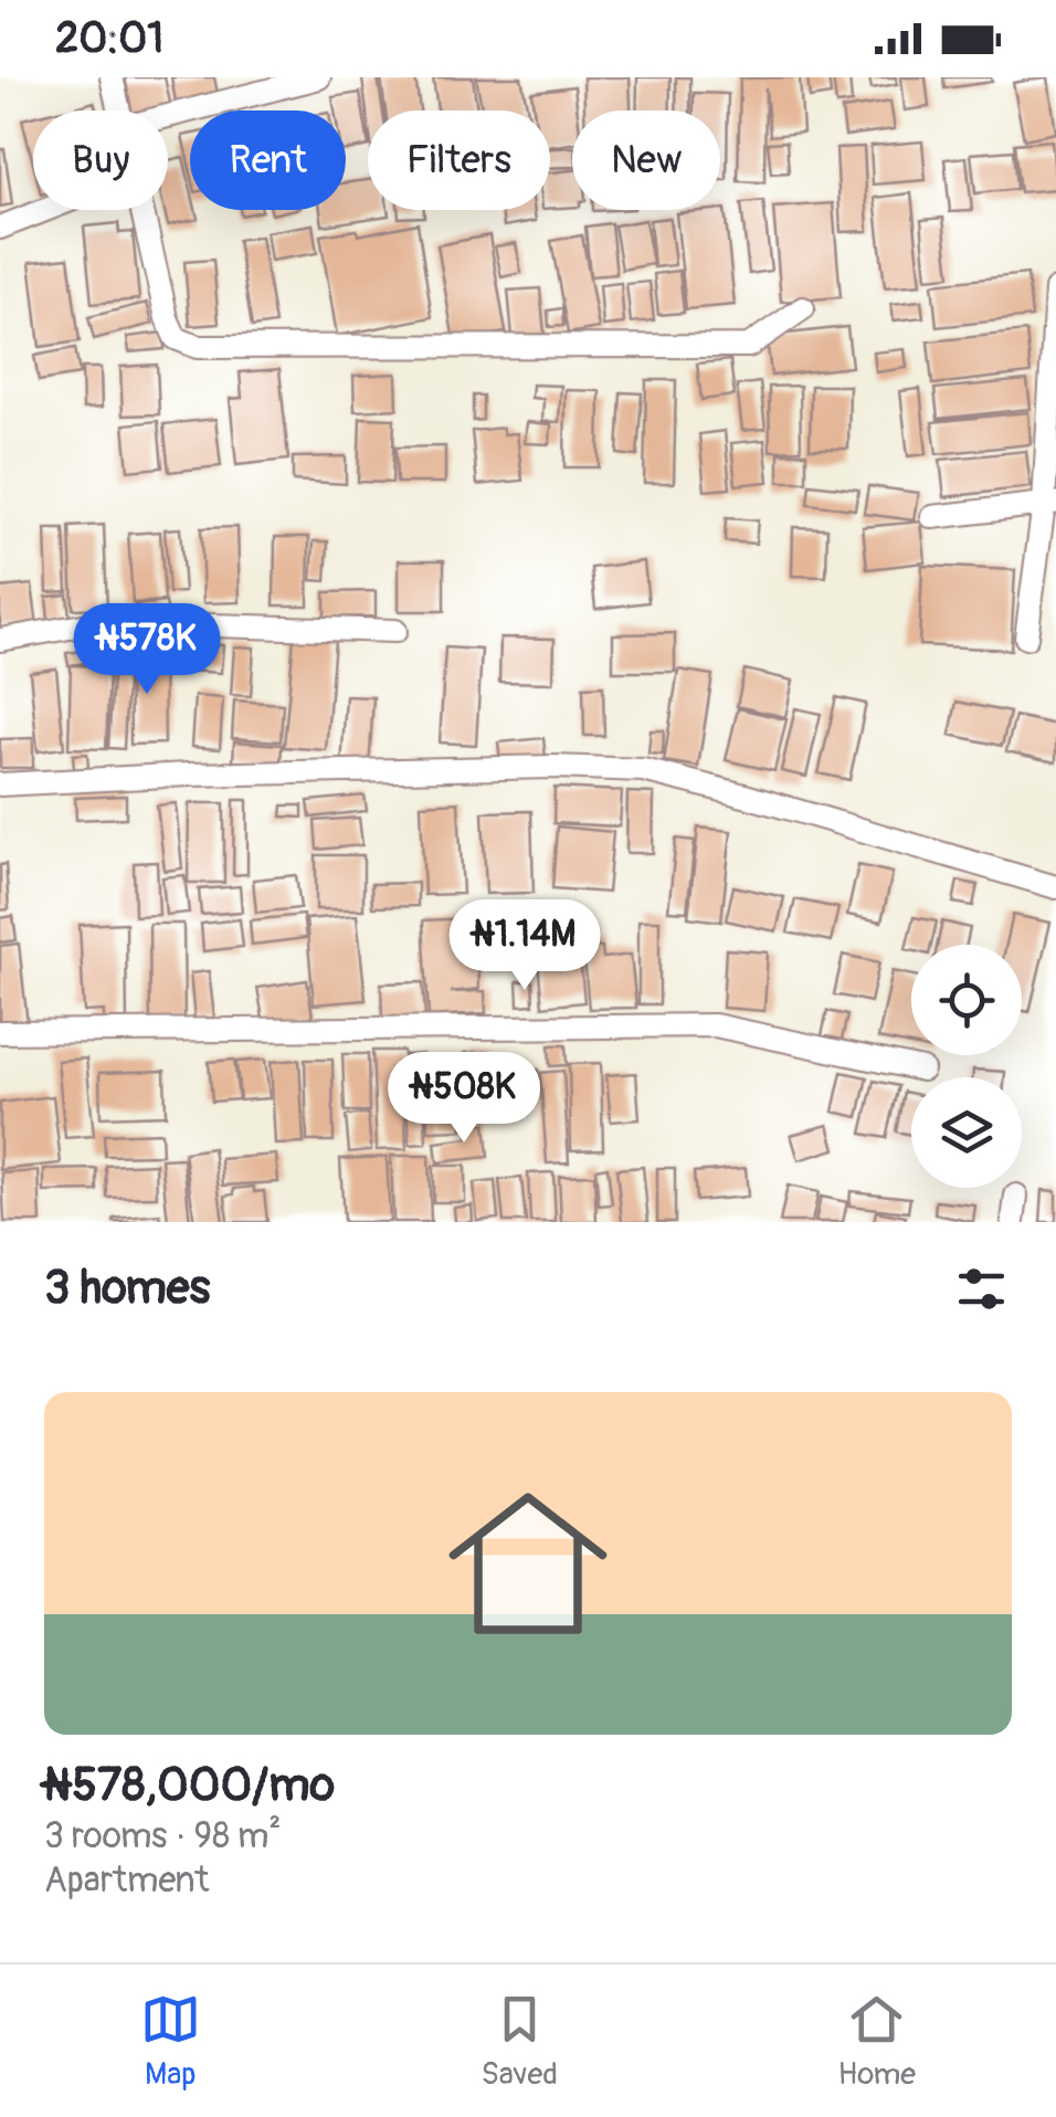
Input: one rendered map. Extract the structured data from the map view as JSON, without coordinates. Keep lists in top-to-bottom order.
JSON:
{
  "page": {
    "status": "20:01",
    "chip": [
      "Buy",
      "Rent",
      "Filters",
      "New"
    ],
    "price": ["₦578K", "₦1.14M", "₦508K"],
    "heading": "3 homes",
    "list": [
      {
        "name": "₦578,000/mo",
        "note": "3 rooms · 98 m² · Apartment"
      }
    ],
    "tabs": ["Map", "Saved", "Home"]
  }
}
